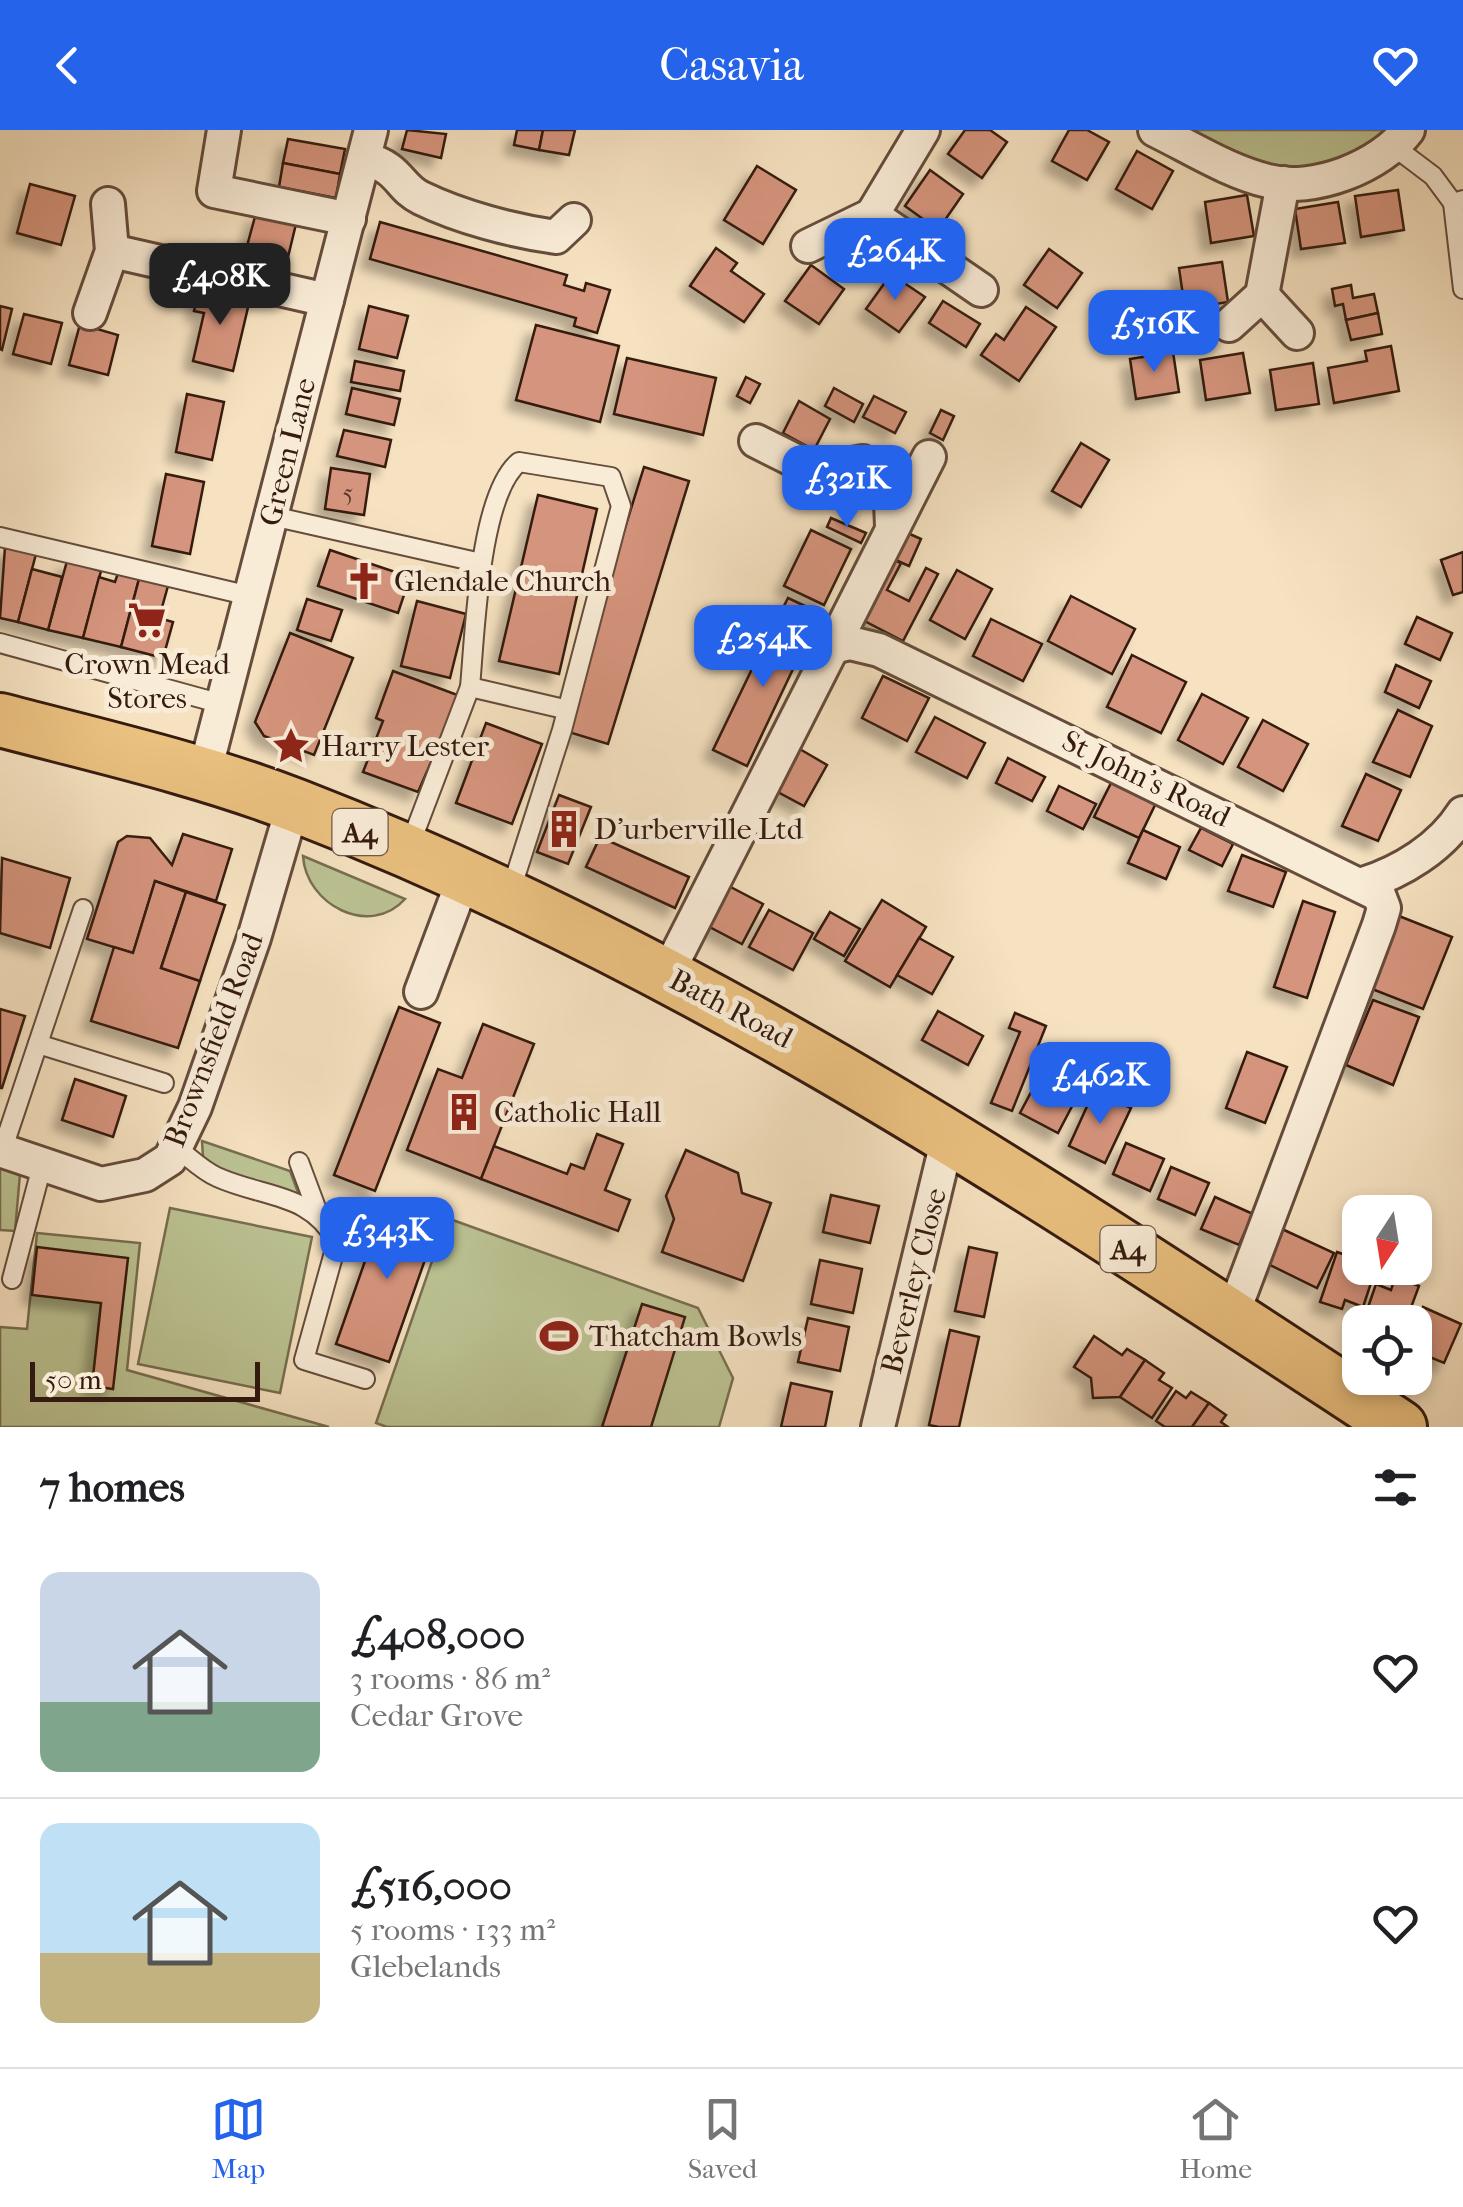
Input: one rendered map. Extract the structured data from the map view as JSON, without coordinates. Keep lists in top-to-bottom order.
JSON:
{
  "streets": {
    "main road": ["A4", "Bath Road"],
    "street": [
      "Green Lane",
      "St John's Road",
      "Brownsfield Road",
      "Beverley Close"
    ]
  },
  "crossings": [
    ["Green Lane", "Bath Road"],
    ["Bath Road", "Brownsfield Road"],
    ["Bath Road", "Beverley Close"]
  ],
  "places": {
    "church": ["Glendale Church"],
    "supermarket": ["Crown Mead Stores"],
    "place": ["Harry Lester"],
    "building": ["D'urberville Ltd", "Catholic Hall"],
    "sports": ["Thatcham Bowls"]
  },
  "house_numbers": ["5"],
  "scale_bar": "50 m",
  "north": "bottom",
  "page": {
    "header": "Casavia",
    "price": [
      "£264K",
      "£408K",
      "£516K",
      "£321K",
      "£254K",
      "£462K",
      "£343K"
    ],
    "scale": "50 m",
    "heading": "7 homes",
    "list": [
      {
        "name": "£408,000",
        "note": "3 rooms · 86 m² · Cedar Grove"
      },
      {
        "name": "£516,000",
        "note": "5 rooms · 133 m² · Glebelands"
      }
    ],
    "tabs": ["Map", "Saved", "Home"]
  }
}
